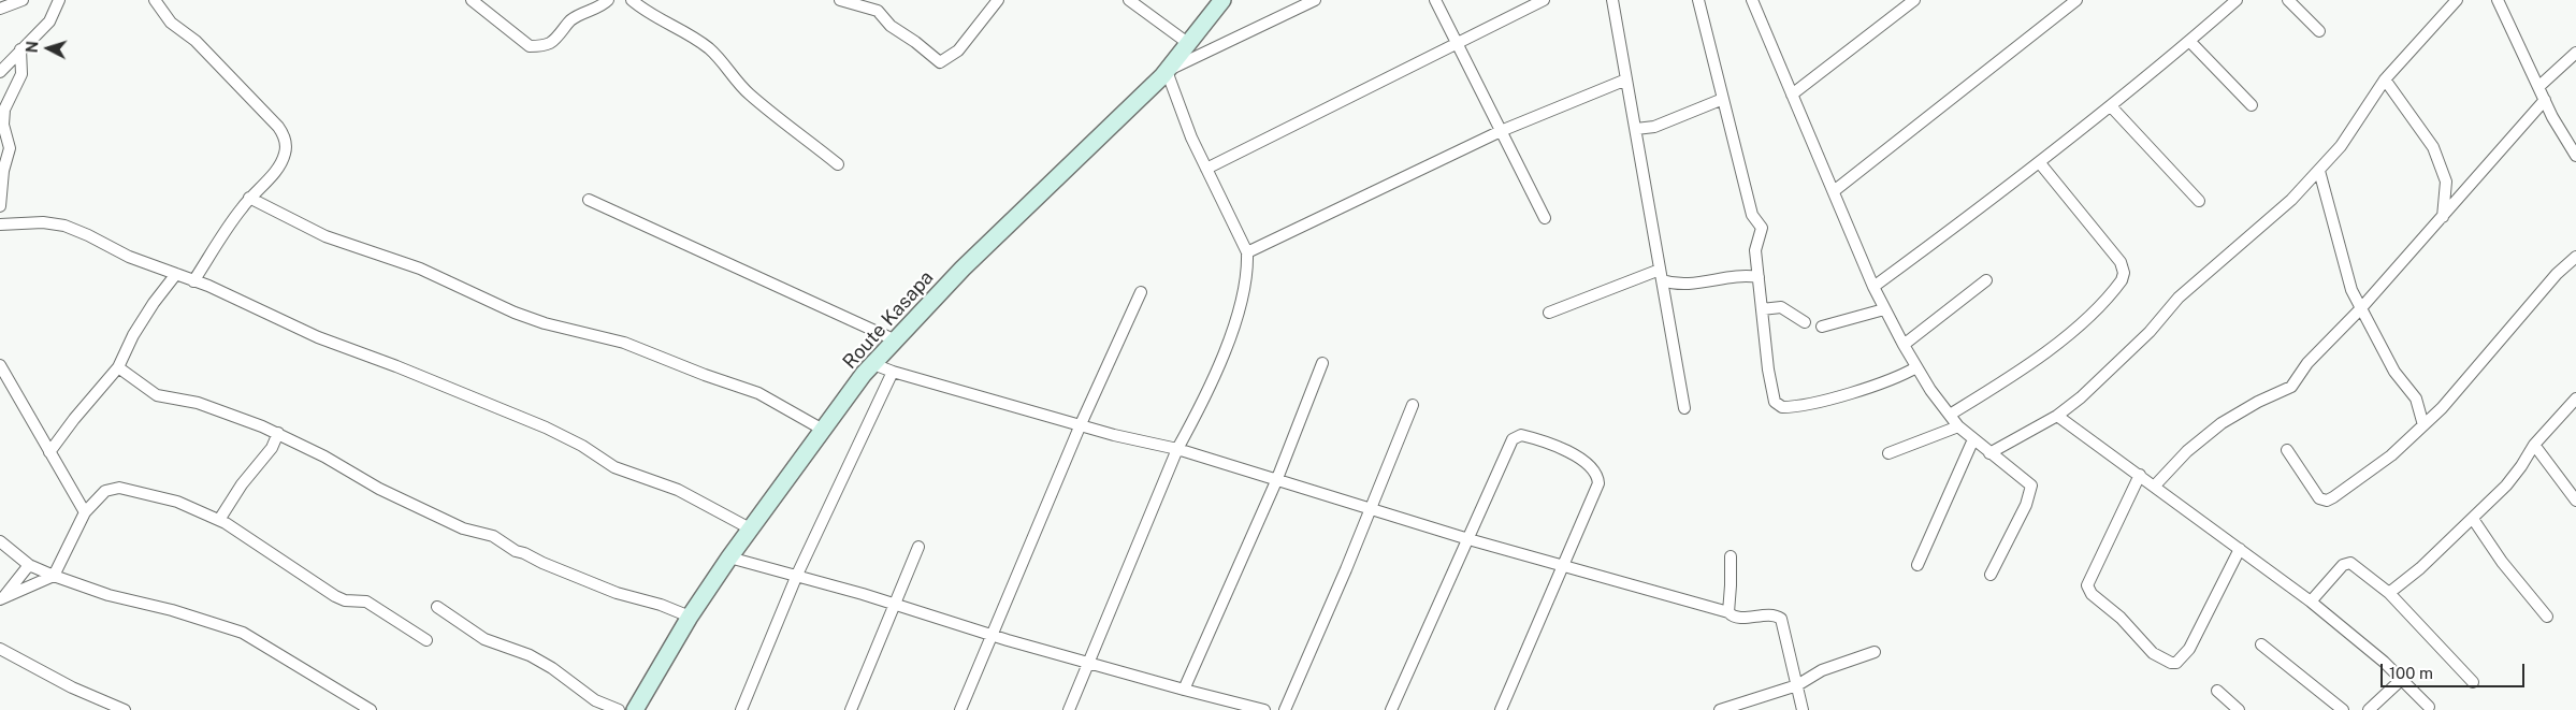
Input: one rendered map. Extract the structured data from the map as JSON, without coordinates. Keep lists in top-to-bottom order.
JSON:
{
  "streets": {
    "main road": ["Route Kasapa"]
  },
  "scale_bar": "100 m",
  "north": "left"
}
